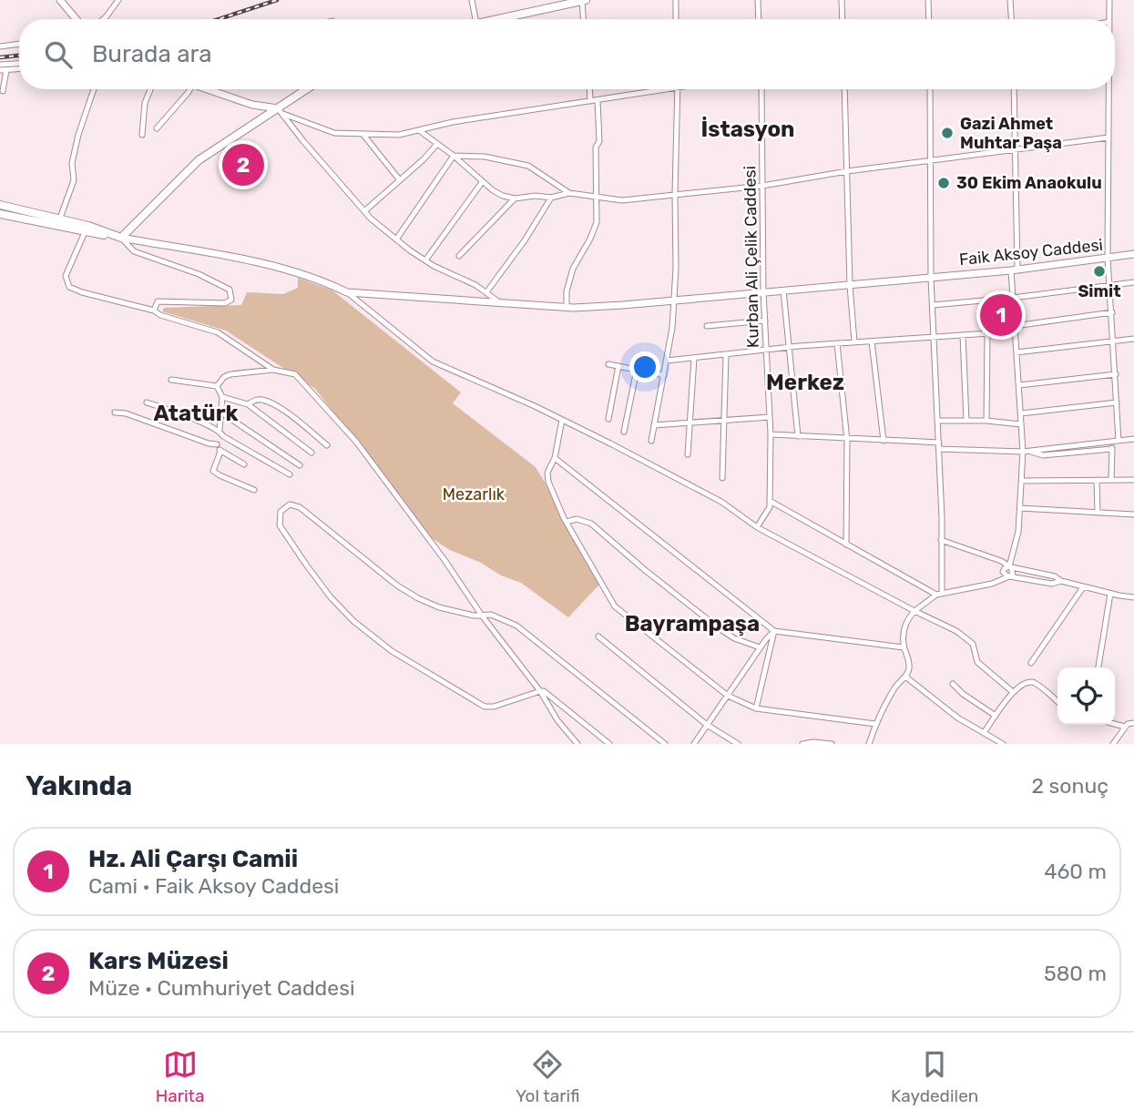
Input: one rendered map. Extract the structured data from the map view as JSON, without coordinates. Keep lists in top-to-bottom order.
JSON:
{
  "streets": {
    "main road": ["Faik Aksoy Caddesi"],
    "street": ["Kurban Ali Çelik Caddesi"]
  },
  "crossings": [
    ["Faik Aksoy Caddesi", "Kurban Ali Çelik Caddesi"]
  ],
  "districts": [
    "İstasyon",
    "Merkez",
    "Atatürk",
    "Bayrampaşa"
  ],
  "parks": ["Mezarlık"],
  "places": ["Gazi Ahmet Muhtar Paşa", "30 Ekim Anaokulu", "Simit"],
  "page": {
    "search": "Burada ara",
    "pins": ["2", "1"],
    "heading": ["Yakında", "2 sonuç"],
    "list": [
      {
        "mark": "1",
        "name": "Hz. Ali Çarşı Camii",
        "note": "Cami · Faik Aksoy Caddesi",
        "value": "460 m"
      },
      {
        "mark": "2",
        "name": "Kars Müzesi̇",
        "note": "Müze · Cumhuriyet Caddesi",
        "value": "580 m"
      }
    ],
    "nav": ["Harita", "Yol tarifi", "Kaydedilen"]
  }
}
